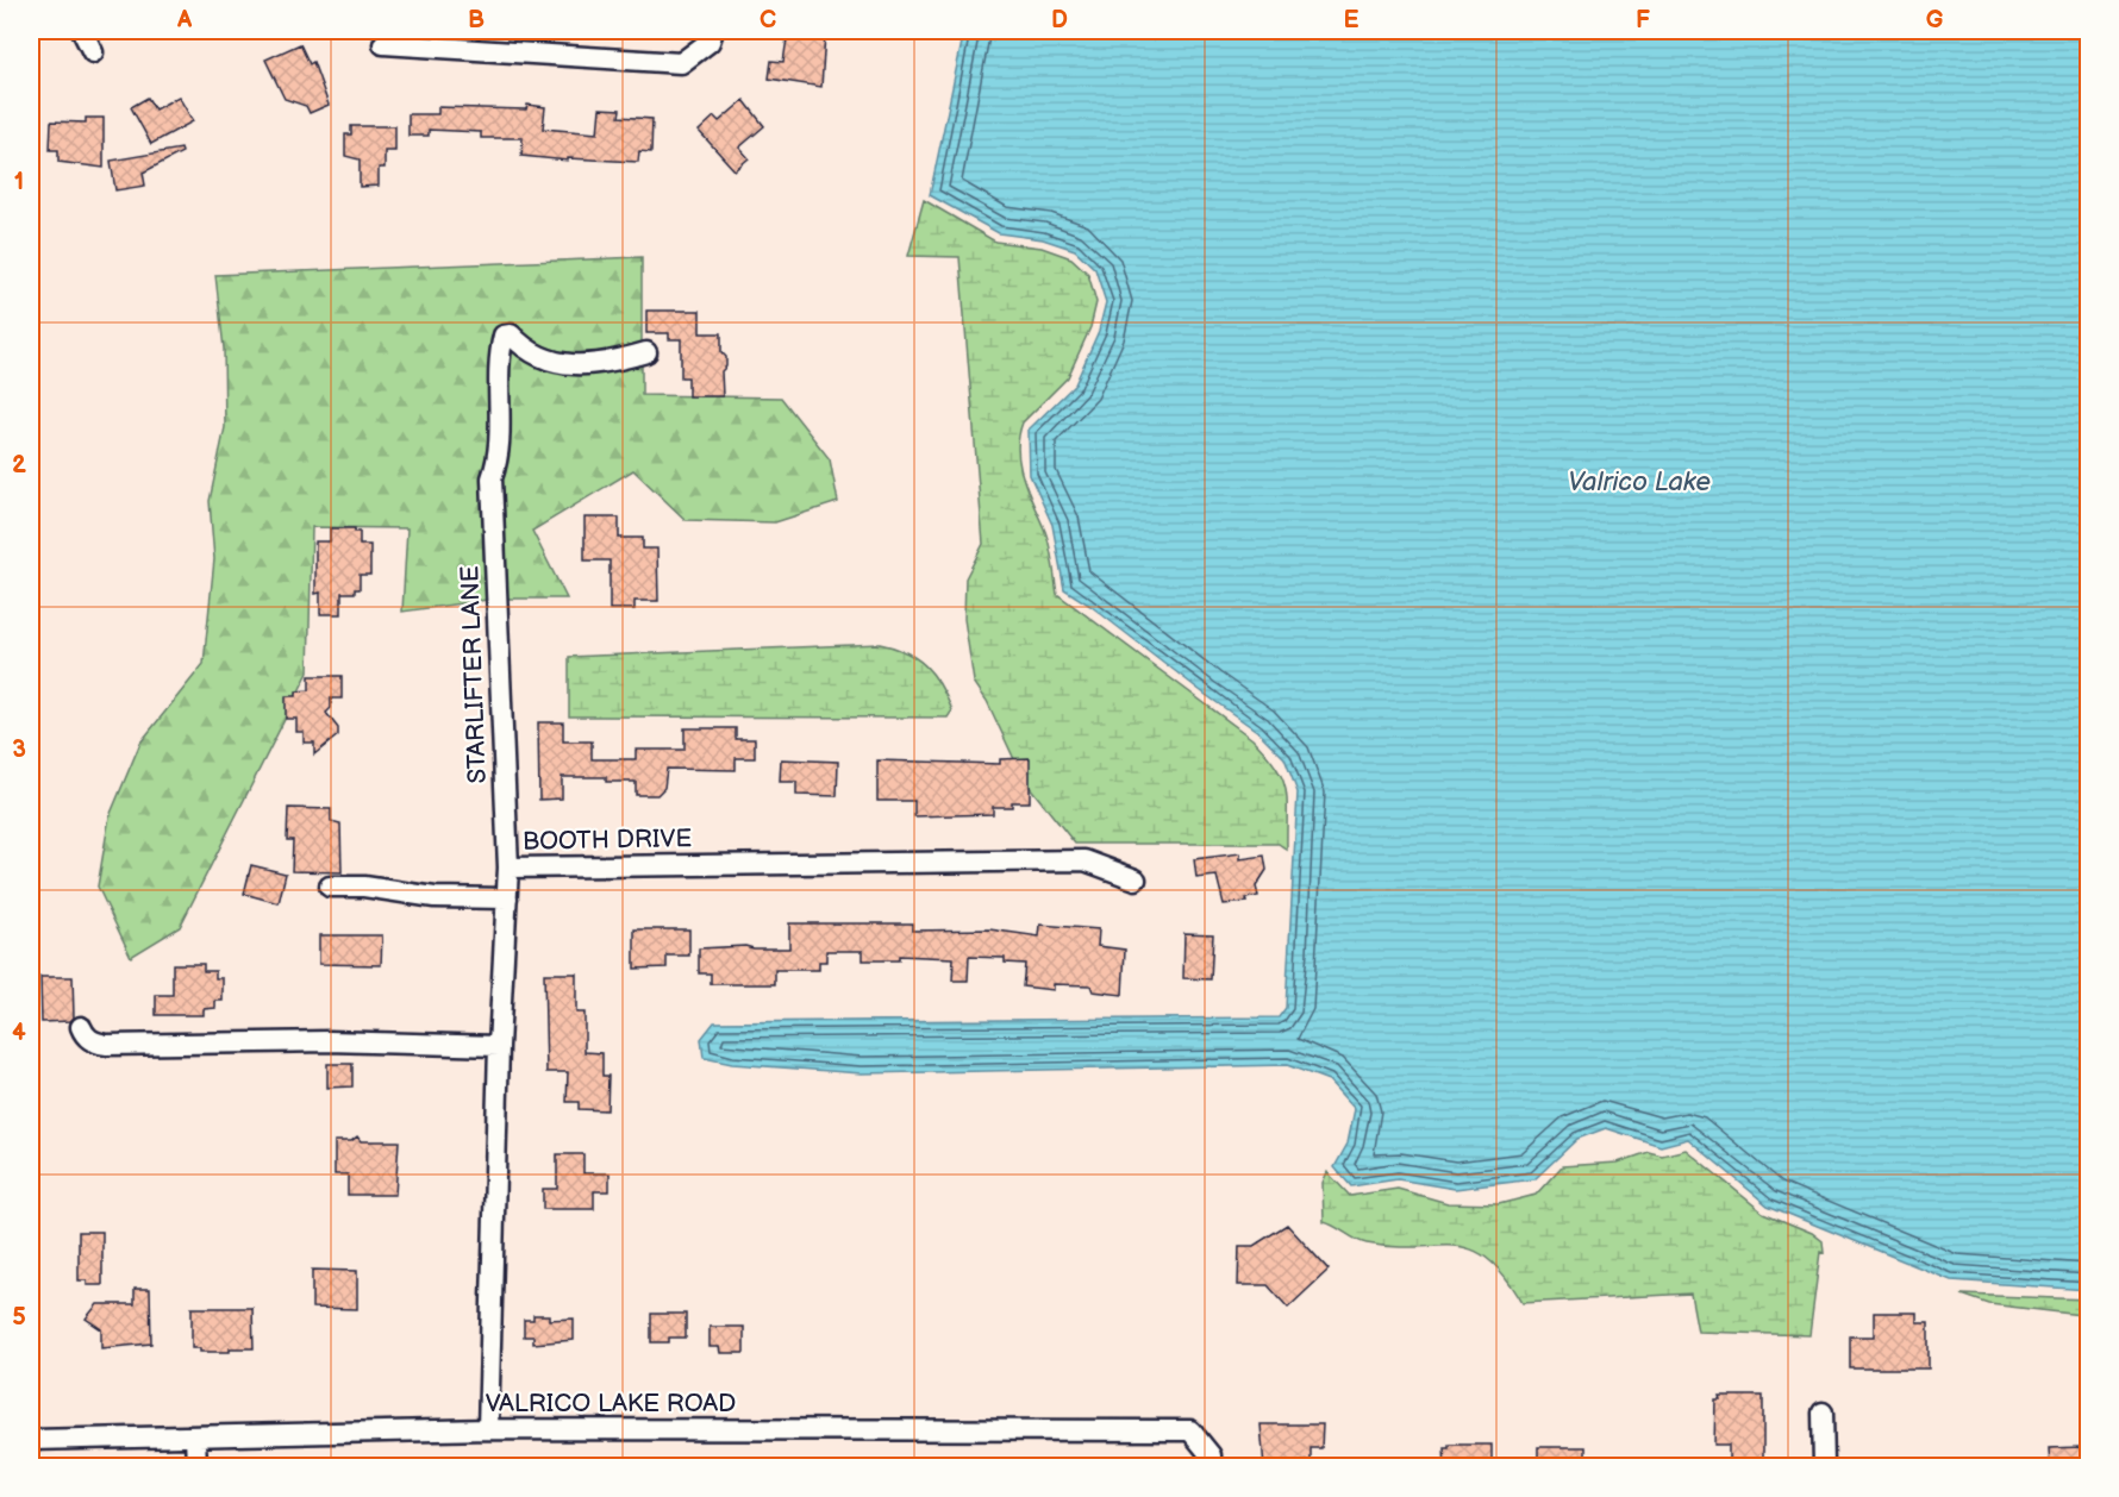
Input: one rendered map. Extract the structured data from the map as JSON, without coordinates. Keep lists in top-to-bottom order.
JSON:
{
  "streets": {
    "street": ["STARLIFTER LANE", "BOOTH DRIVE", "VALRICO LAKE ROAD"]
  },
  "crossings": [
    ["STARLIFTER LANE", "BOOTH DRIVE"],
    ["BOOTH DRIVE", "VALRICO LAKE ROAD"]
  ],
  "water": ["Valrico Lake"],
  "grid": {
    "columns": [
      "A",
      "B",
      "C",
      "D",
      "E",
      "F",
      "G"
    ],
    "rows": [
      "1",
      "2",
      "3",
      "4",
      "5"
    ]
  }
}
